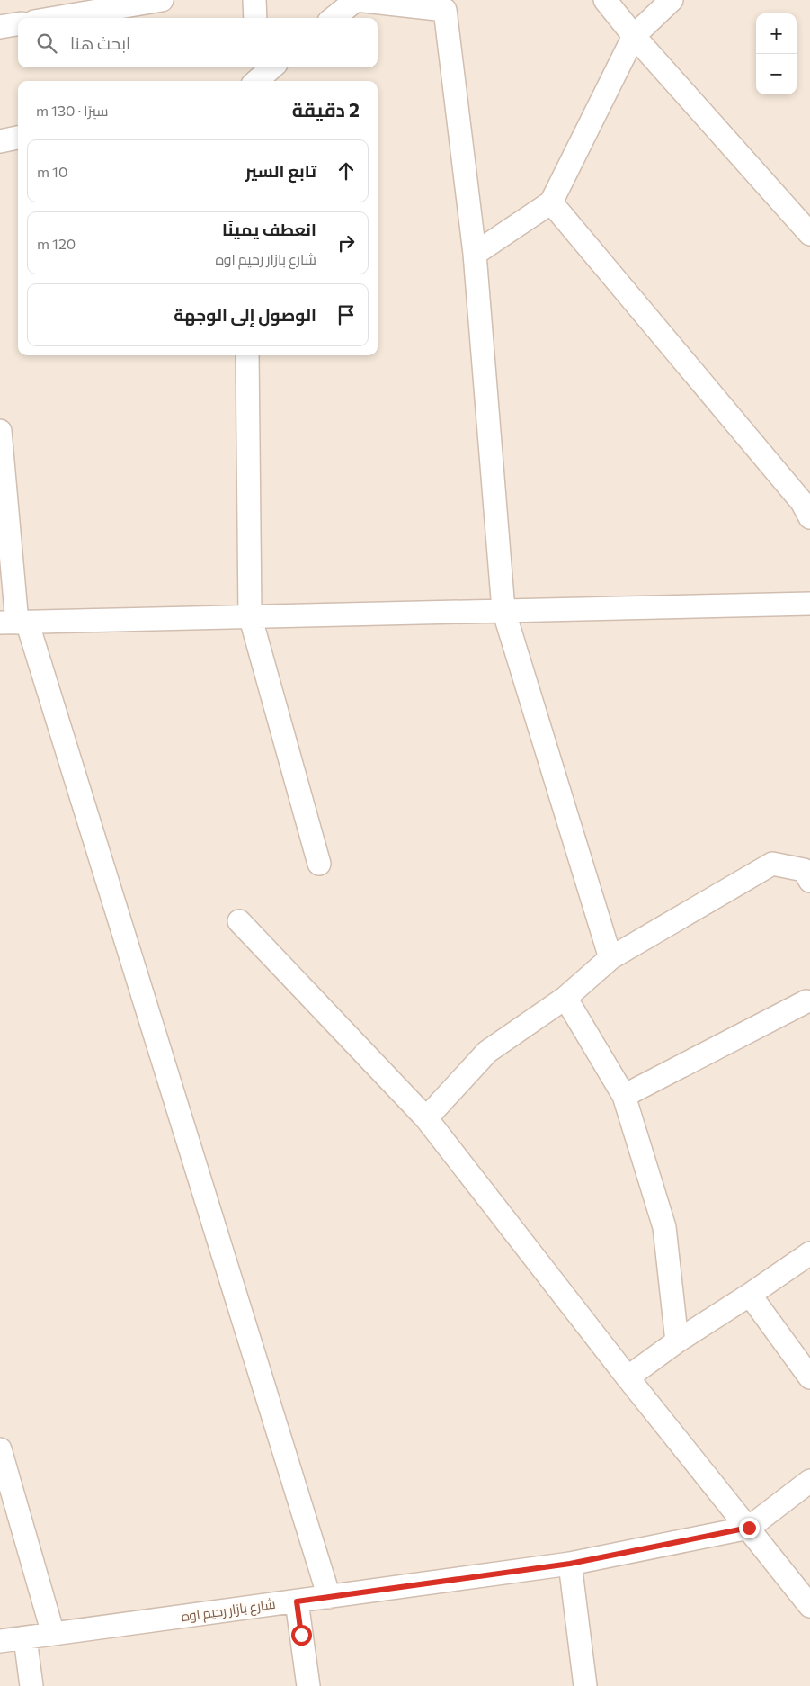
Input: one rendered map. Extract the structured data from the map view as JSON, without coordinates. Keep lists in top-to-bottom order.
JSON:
{
  "streets": {
    "street": ["شارع بازار رحيم اوه"]
  },
  "page": {
    "map_buttons": ["+", "−"],
    "search": "ابحث هنا",
    "heading": ["2 دقيقة", "سيرًا · 130 m"],
    "list": [
      ["تابع السير", "10 m"],
      ["انعطف يمينًا", "شارع بازار رحيم اوه", "120 m"],
      "الوصول إلى الوجهة"
    ]
  }
}
